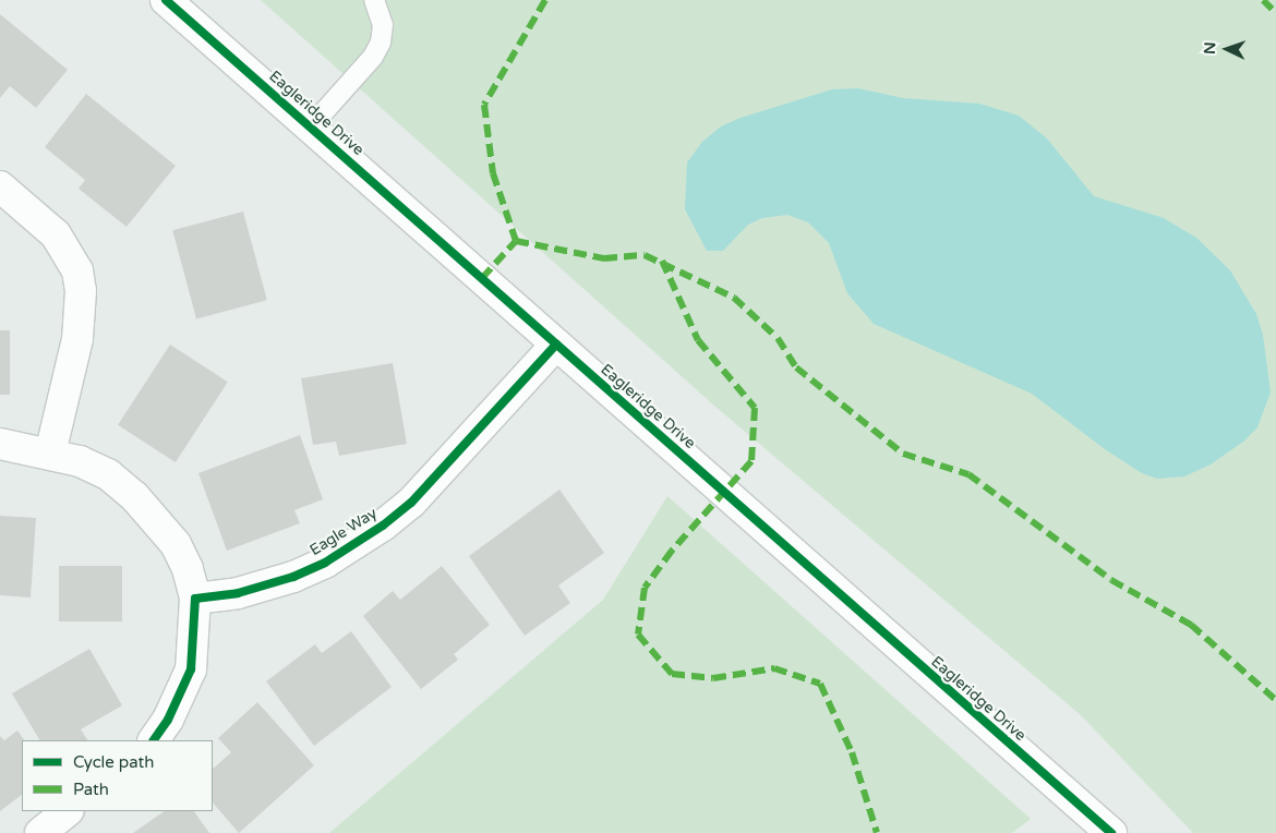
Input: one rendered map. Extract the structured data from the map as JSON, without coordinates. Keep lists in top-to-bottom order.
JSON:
{
  "streets": {
    "main road": ["Eagleridge Drive", "Eagle Way"]
  },
  "crossings": [
    ["Eagleridge Drive", "Eagle Way"]
  ],
  "legend": ["Cycle path", "Path"],
  "north": "left"
}
